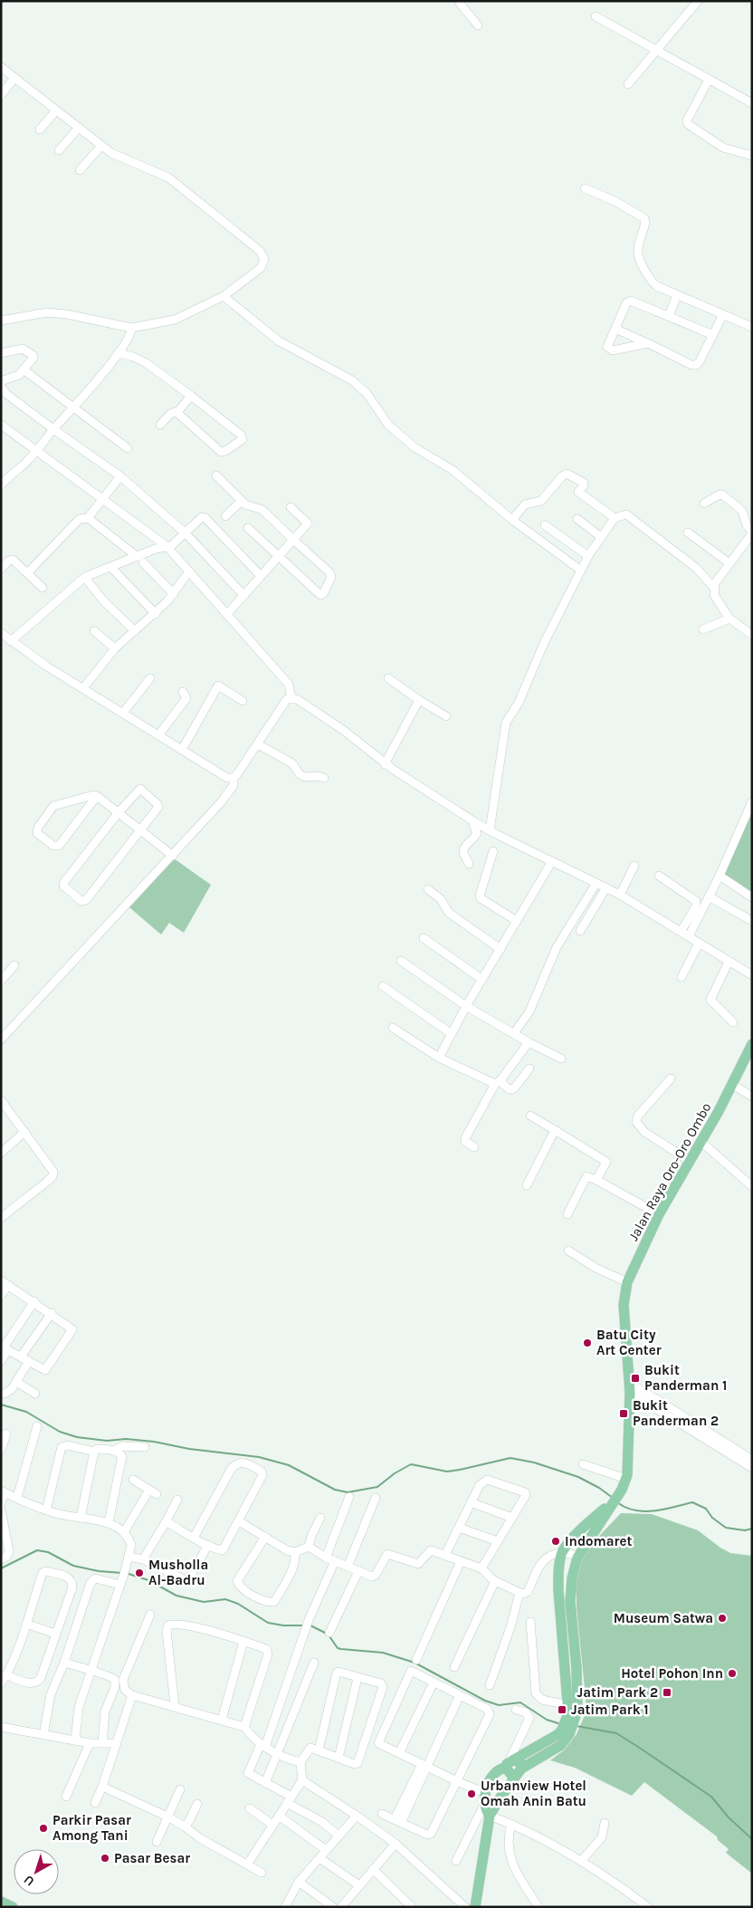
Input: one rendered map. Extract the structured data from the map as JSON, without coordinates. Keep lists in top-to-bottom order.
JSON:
{
  "streets": {
    "main road": ["Jalan Raya Oro-Oro Ombo"]
  },
  "places": {
    "other": [
      "Batu City Art Center",
      "Indomaret",
      "Musholla Al-Badru",
      "Museum Satwa",
      "Hotel Pohon Inn",
      "Urbanview Hotel Omah Anin Batu",
      "Parkir Pasar Among Tani",
      "Pasar Besar"
    ],
    "transit": [
      "Bukit Panderman 1",
      "Bukit Panderman 2",
      "Jatim Park 2",
      "Jatim Park 1"
    ]
  },
  "north": "bottom left"
}
